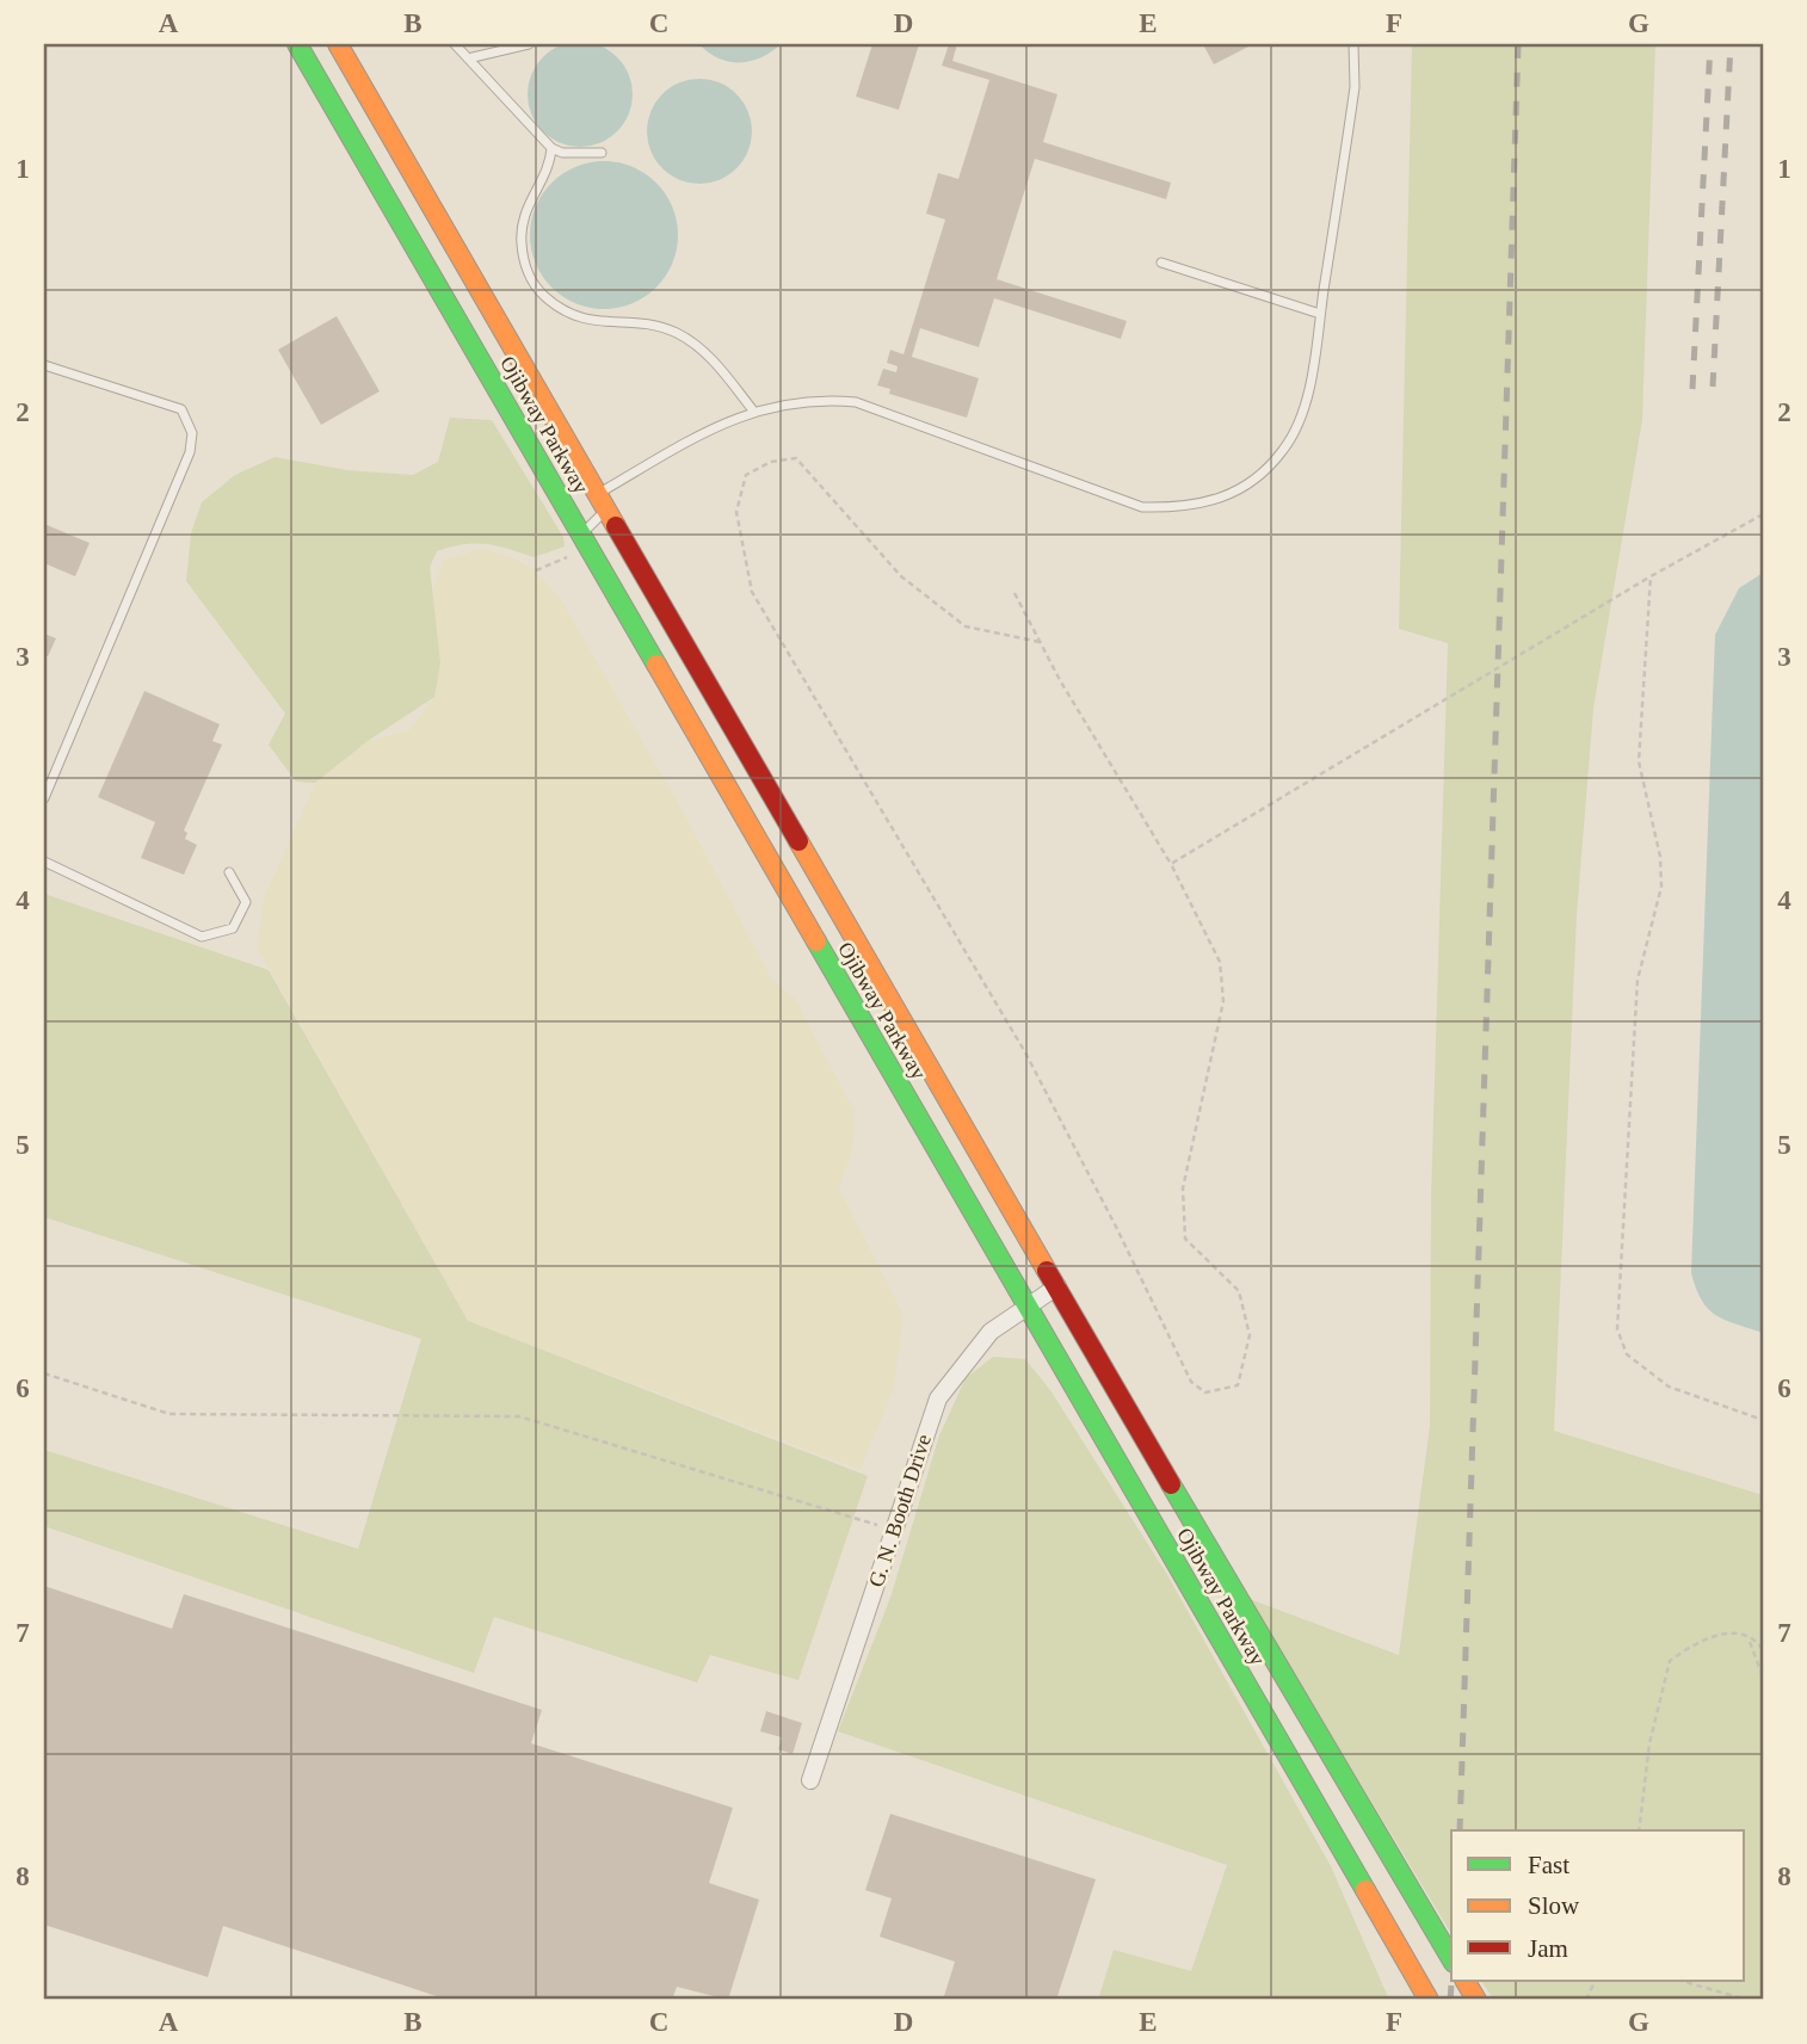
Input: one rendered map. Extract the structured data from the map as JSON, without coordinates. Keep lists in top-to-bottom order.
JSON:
{
  "streets": {
    "main road": ["Ojibway Parkway"],
    "street": ["G. N. Booth Drive"]
  },
  "crossings": [
    ["Ojibway Parkway", "G. N. Booth Drive"]
  ],
  "legend": ["Fast", "Slow", "Jam"],
  "grid": {
    "columns": [
      "A",
      "B",
      "C",
      "D",
      "E",
      "F",
      "G"
    ],
    "rows": [
      "1",
      "2",
      "3",
      "4",
      "5",
      "6",
      "7",
      "8"
    ]
  }
}
